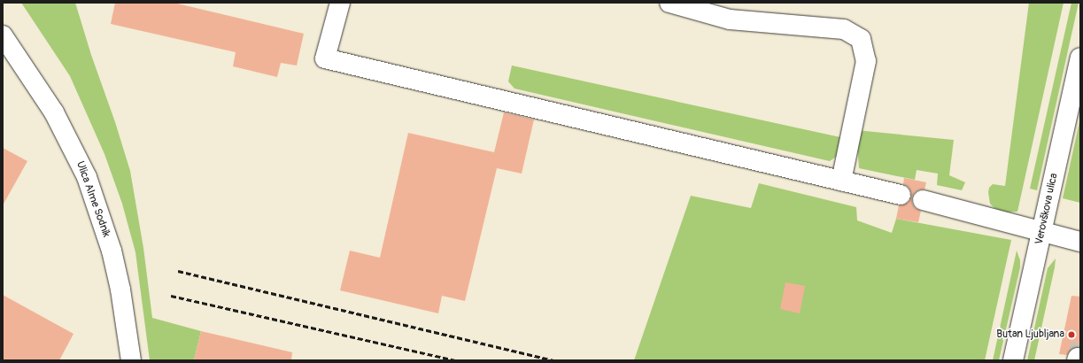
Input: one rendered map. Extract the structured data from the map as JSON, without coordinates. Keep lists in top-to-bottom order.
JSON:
{
  "streets": {
    "street": ["Ulica Alme Sodnik", "Verovškova ulica"]
  },
  "places": ["Butan Ljubljana"]
}
